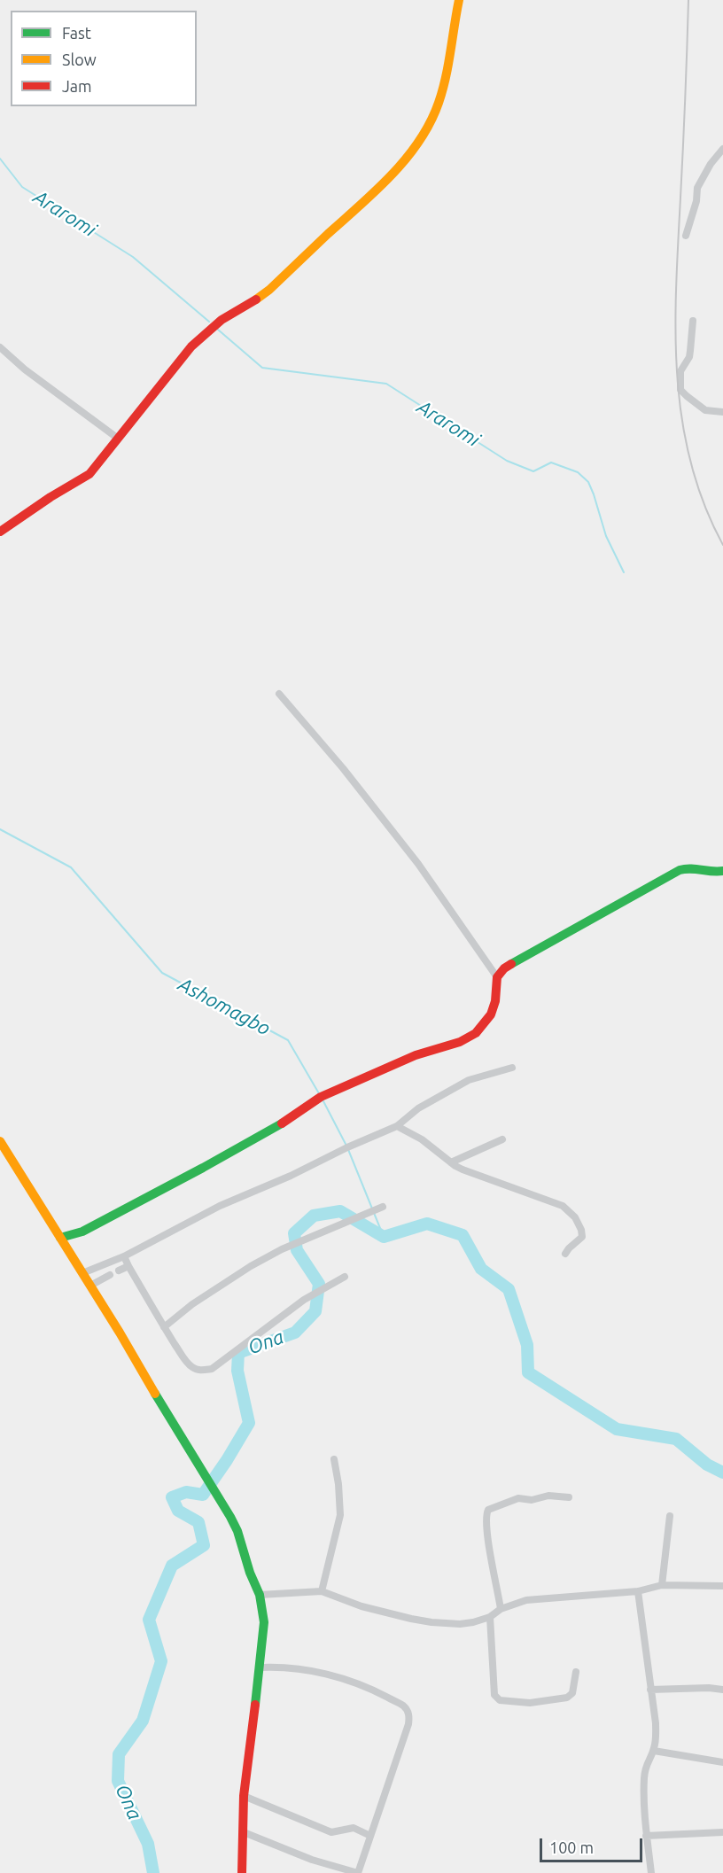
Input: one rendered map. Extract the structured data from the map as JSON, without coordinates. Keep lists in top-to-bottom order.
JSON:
{
  "water": ["Araromi", "Ashomagbo", "Ona"],
  "legend": ["Fast", "Slow", "Jam"],
  "scale_bar": "100 m"
}
